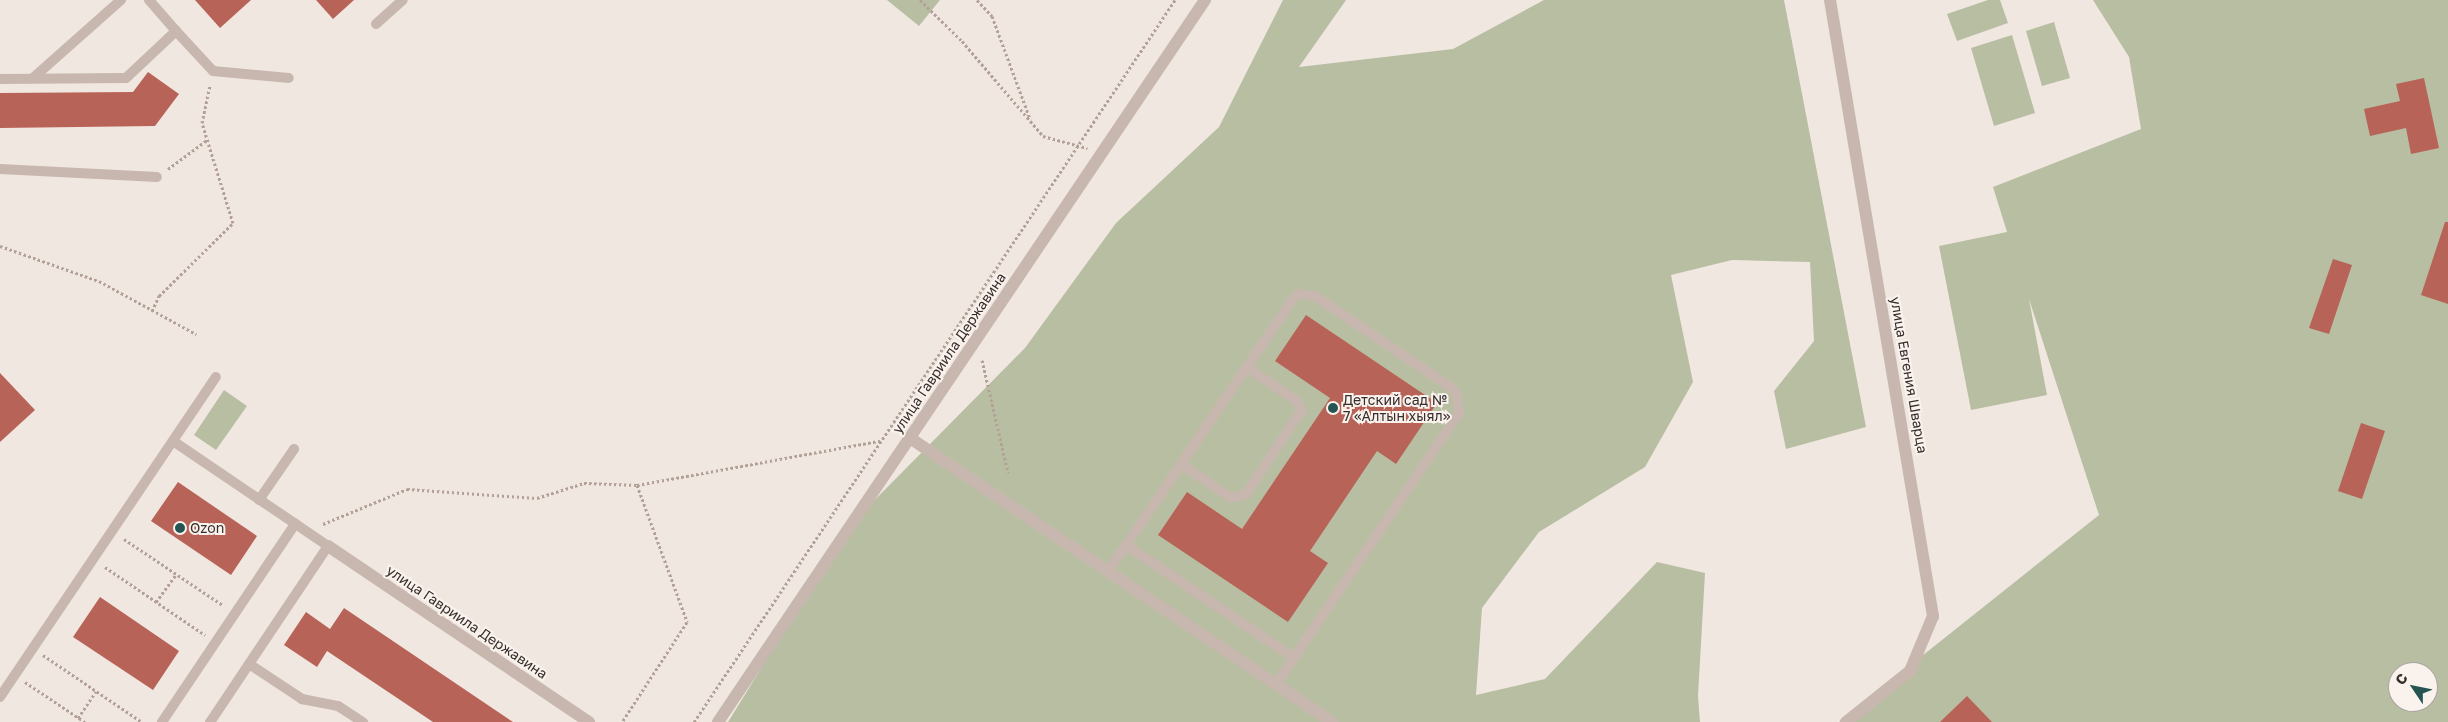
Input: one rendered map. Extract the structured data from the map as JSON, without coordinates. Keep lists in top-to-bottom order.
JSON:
{
  "streets": {
    "street": ["улица Гавриила Державина", "улица Евгения Шварца"]
  },
  "places": ["Детский сад № 7 «Алтын хыял»", "Ozon"],
  "north": "top left"
}
